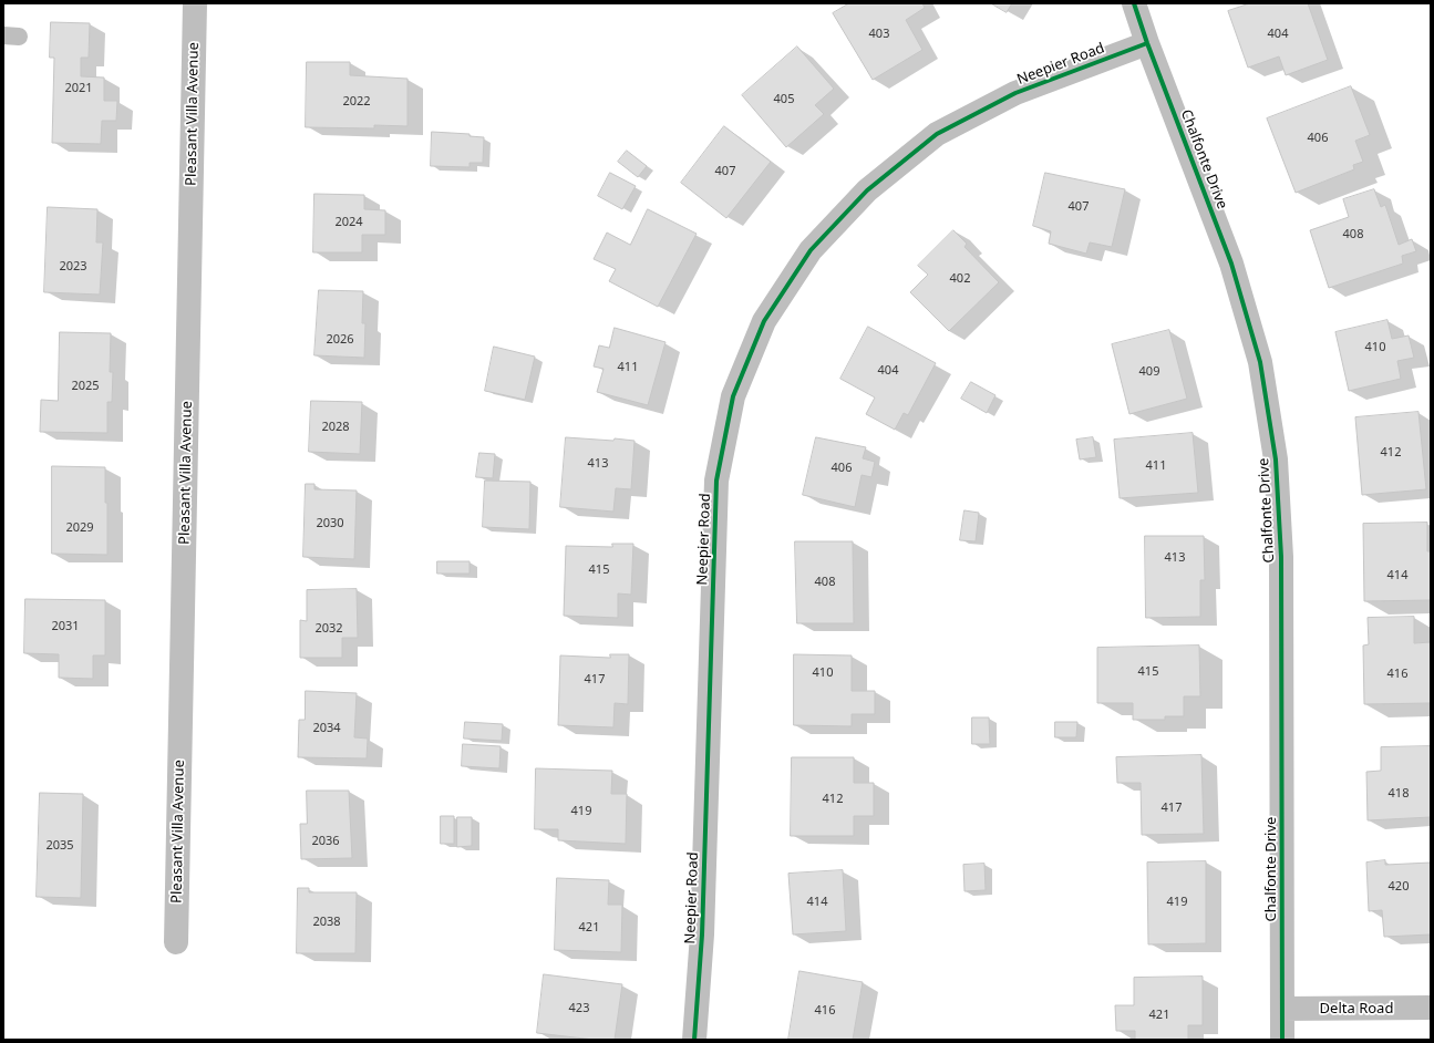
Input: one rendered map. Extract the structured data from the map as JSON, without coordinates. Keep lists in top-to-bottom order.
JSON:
{
  "streets": {
    "street": [
      "Neepier Road",
      "Pleasant Villa Avenue",
      "Chalfonte Drive",
      "Delta Road"
    ]
  },
  "crossings": [
    ["Neepier Road", "Chalfonte Drive"],
    ["Chalfonte Drive", "Delta Road"]
  ],
  "house_numbers": [
    "403",
    "404",
    "2021",
    "405",
    "2022",
    "406",
    "407",
    "407",
    "2024",
    "408",
    "2023",
    "402",
    "2026",
    "410",
    "411",
    "404",
    "409",
    "2025",
    "2028",
    "412",
    "413",
    "411",
    "406",
    "2030",
    "2029",
    "413",
    "415",
    "414",
    "408",
    "2031",
    "2032",
    "415",
    "410",
    "416",
    "417",
    "2034",
    "418",
    "412",
    "417",
    "419",
    "2036",
    "2035",
    "420",
    "414",
    "419",
    "2038",
    "421",
    "423",
    "416",
    "421"
  ]
}
